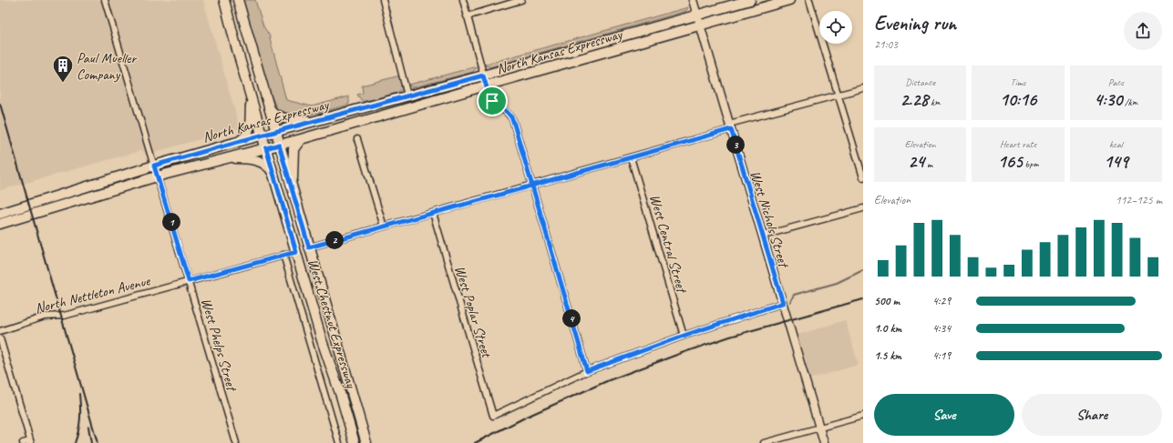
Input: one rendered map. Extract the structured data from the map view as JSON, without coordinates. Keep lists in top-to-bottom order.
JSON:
{
  "streets": {
    "main road": ["North Kansas Expressway", "West Chestnut Expressway"],
    "street": [
      "West Nichols Street",
      "West Central Street",
      "North Nettleton Avenue",
      "West Poplar Street",
      "West Phelps Street"
    ]
  },
  "crossings": [
    ["North Kansas Expressway", "West Nichols Street"],
    ["North Kansas Expressway", "West Chestnut Expressway"],
    ["North Kansas Expressway", "West Phelps Street"],
    ["North Nettleton Avenue", "West Chestnut Expressway"],
    ["North Nettleton Avenue", "West Phelps Street"]
  ],
  "places": {
    "building": ["Paul Mueller Company"]
  },
  "page": {
    "heading": ["Evening run", "21:03"],
    "stats": [
      ["Distance", "2.28 km"],
      ["Time", "10:16"],
      ["Pace", "4:30 /km"],
      ["Elevation", "24 m"],
      ["Heart rate", "165 bpm"],
      ["kcal", "149"]
    ],
    "pins": [
      "3",
      "1",
      "2",
      "4"
    ],
    "chart": ["Elevation", "112–125 m"],
    "list": [
      {
        "name": "500 m",
        "note": "4:29"
      },
      {
        "name": "1.0 km",
        "note": "4:34"
      },
      {
        "name": "1.5 km",
        "note": "4:19"
      }
    ],
    "buttons": ["Save", "Share"]
  }
}
